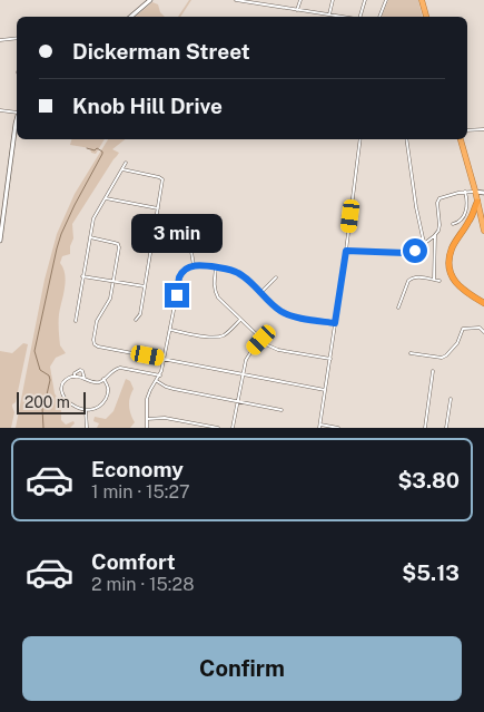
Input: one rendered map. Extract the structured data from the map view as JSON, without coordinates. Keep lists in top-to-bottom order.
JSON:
{
  "scale_bar": "200 m",
  "page": {
    "banner": ["Dickerman Street", "Knob Hill Drive"],
    "bubble": "3 min",
    "scale": "200 m",
    "list": [
      {
        "name": "Economy",
        "note": "1 min · 15:27",
        "value": "$3.80"
      },
      {
        "name": "Comfort",
        "note": "2 min · 15:28",
        "value": "$5.13"
      }
    ],
    "buttons": "Confirm"
  }
}
